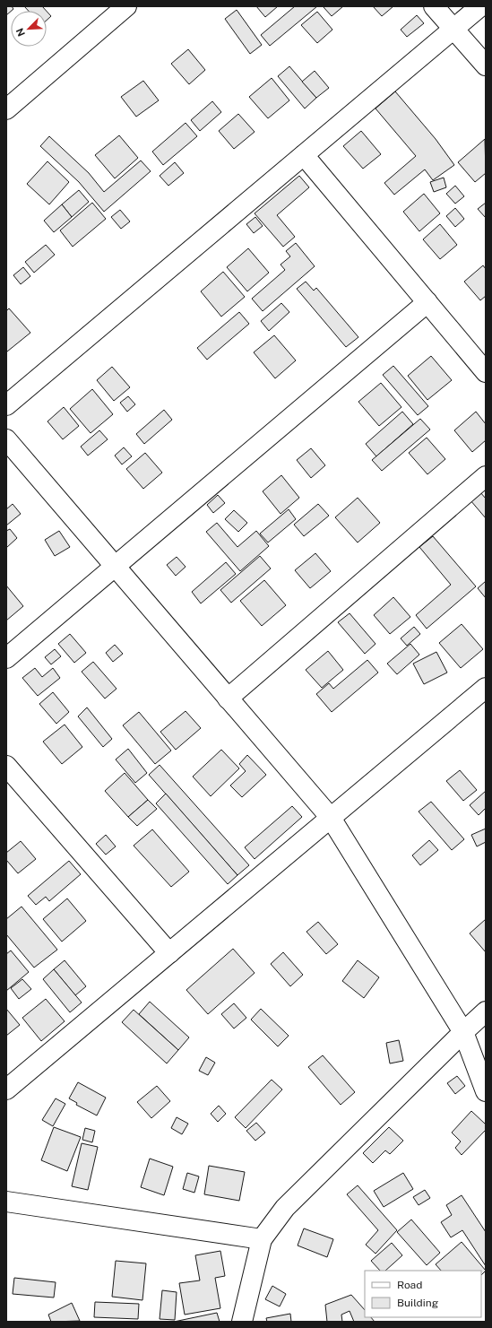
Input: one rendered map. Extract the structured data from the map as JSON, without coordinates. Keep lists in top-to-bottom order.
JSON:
{
  "legend": ["Road", "Building"],
  "north": "bottom left"
}
